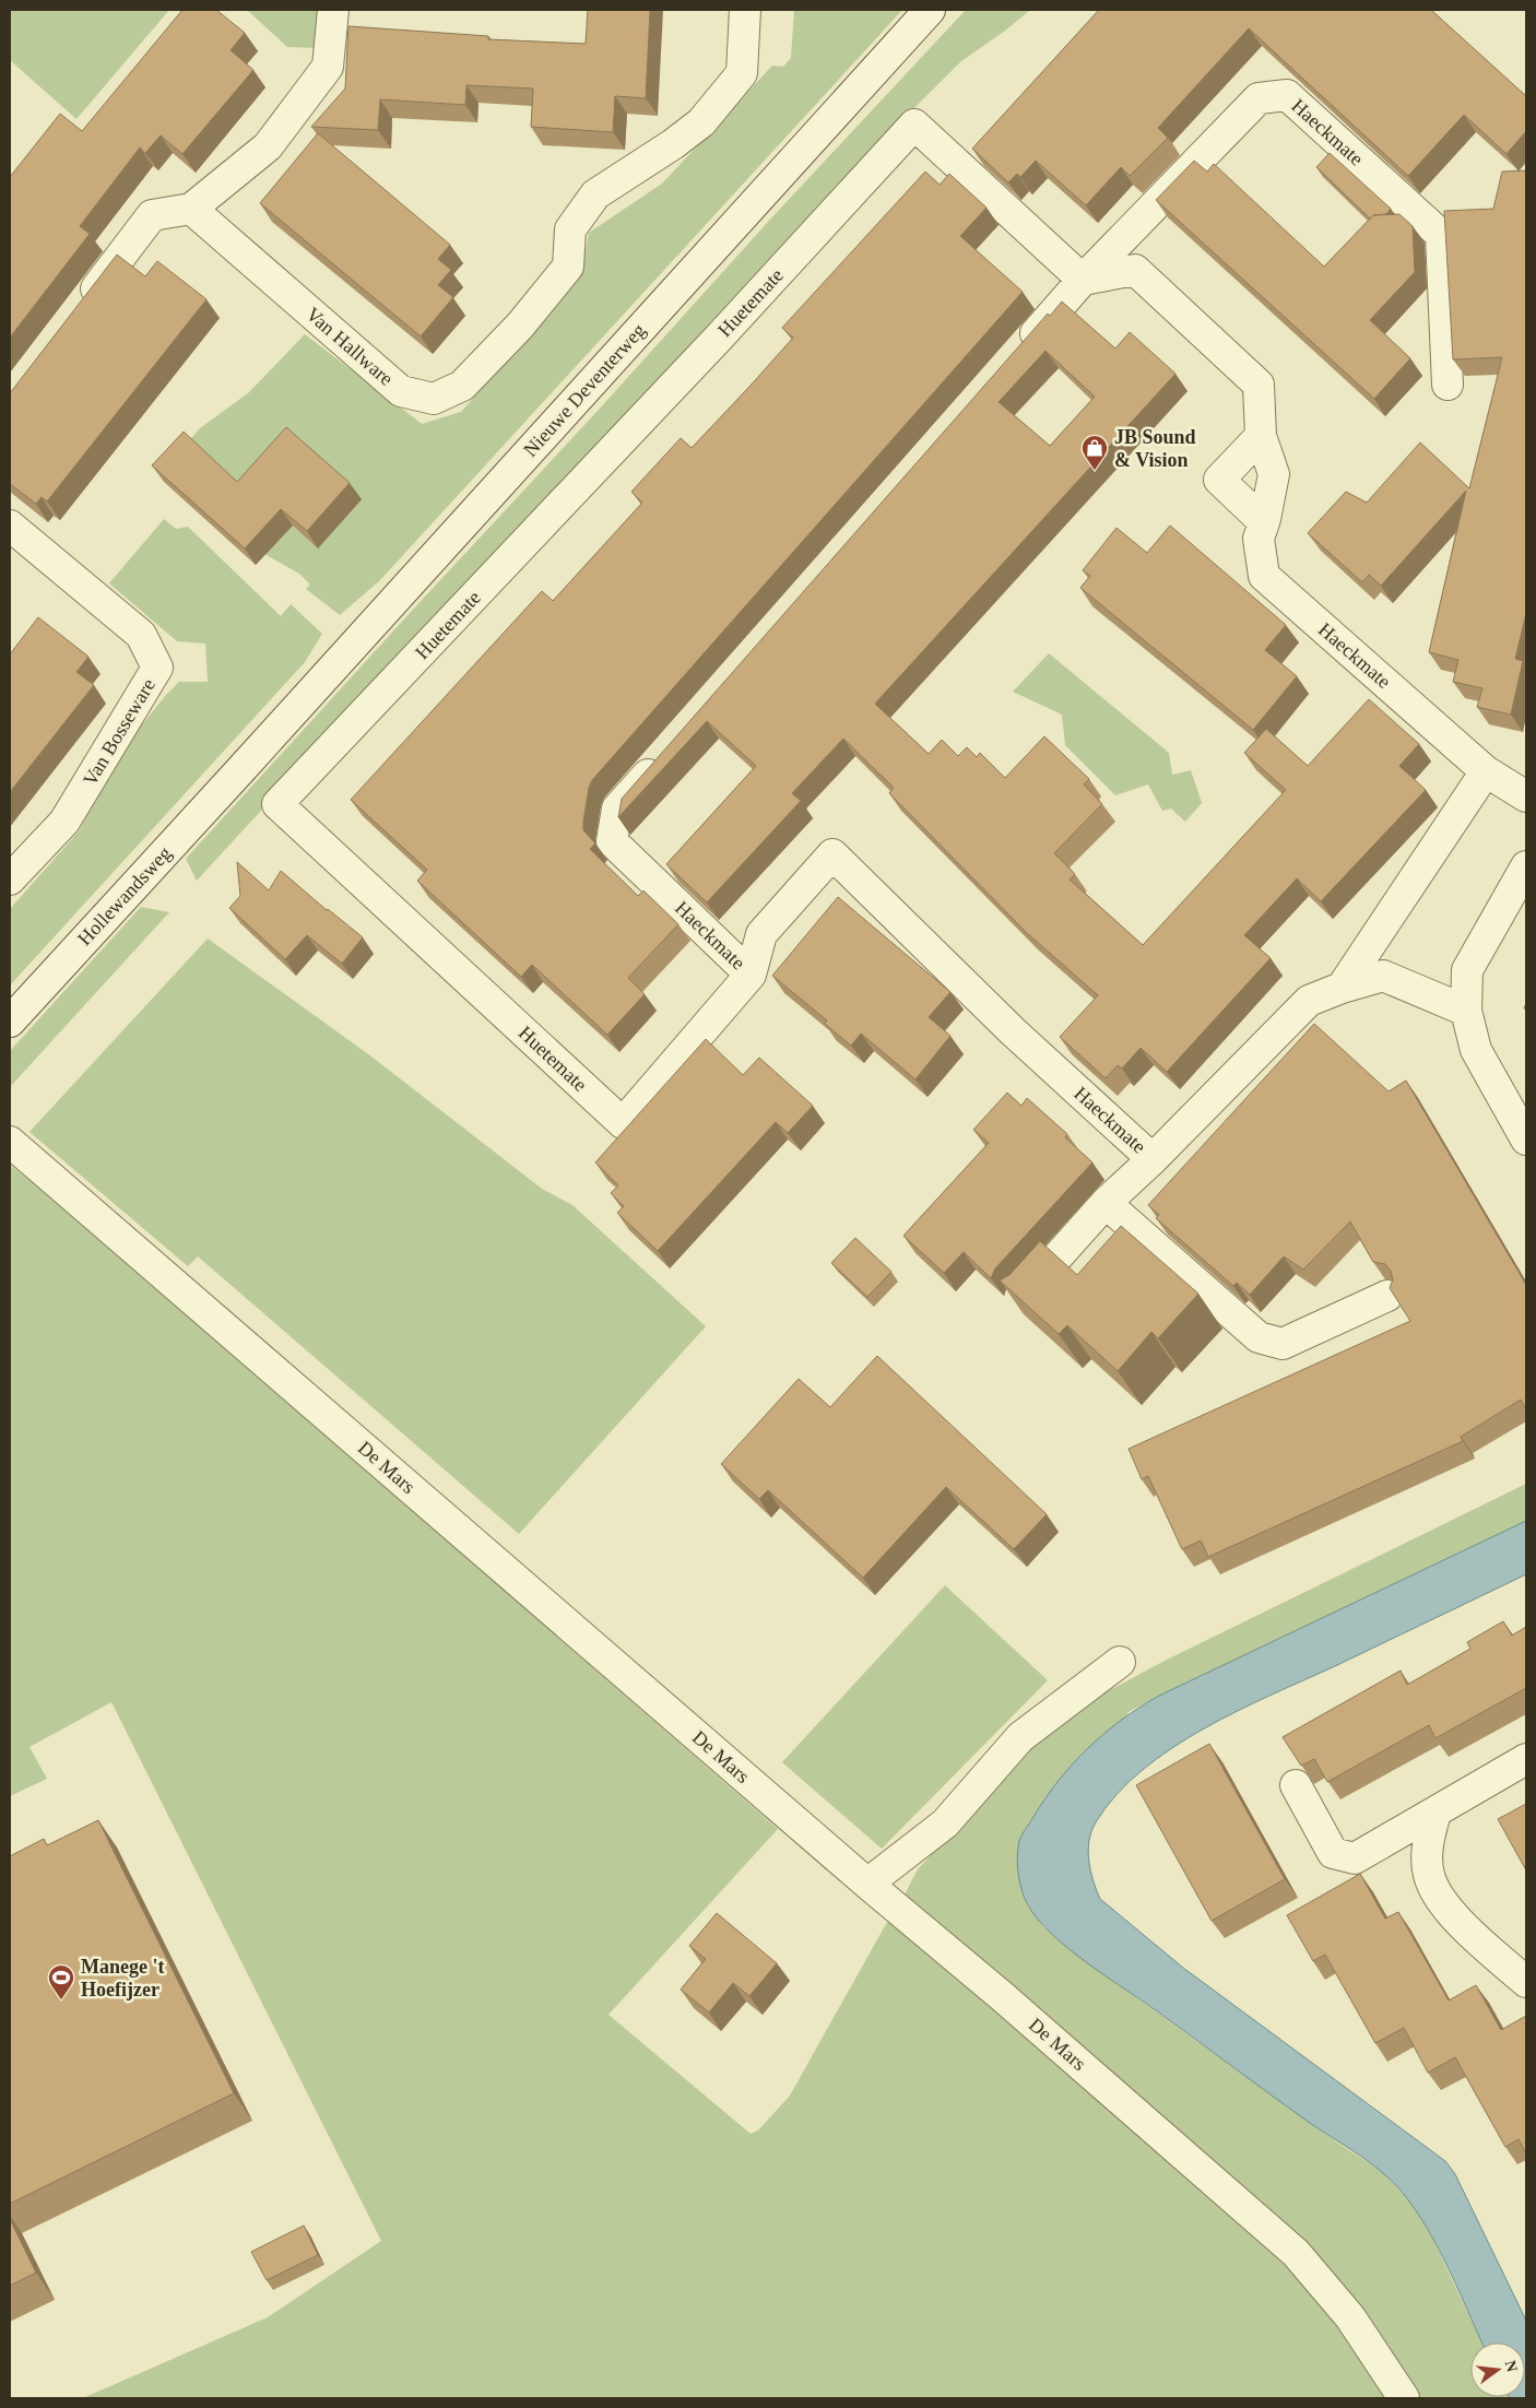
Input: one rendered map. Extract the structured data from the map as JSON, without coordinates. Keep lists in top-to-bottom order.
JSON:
{
  "streets": {
    "street": [
      "Haeckmate",
      "Huetemate",
      "Van Hallware",
      "Nieuwe Deventerweg",
      "Van Bosseware",
      "Hollewandsweg",
      "De Mars"
    ]
  },
  "crossings": [
    ["Haeckmate", "Huetemate"],
    ["Nieuwe Deventerweg", "Hollewandsweg"]
  ],
  "places": {
    "shop": ["JB Sound & Vision"],
    "sports": ["Manege 't Hoefijzer"]
  },
  "north": "right"
}
